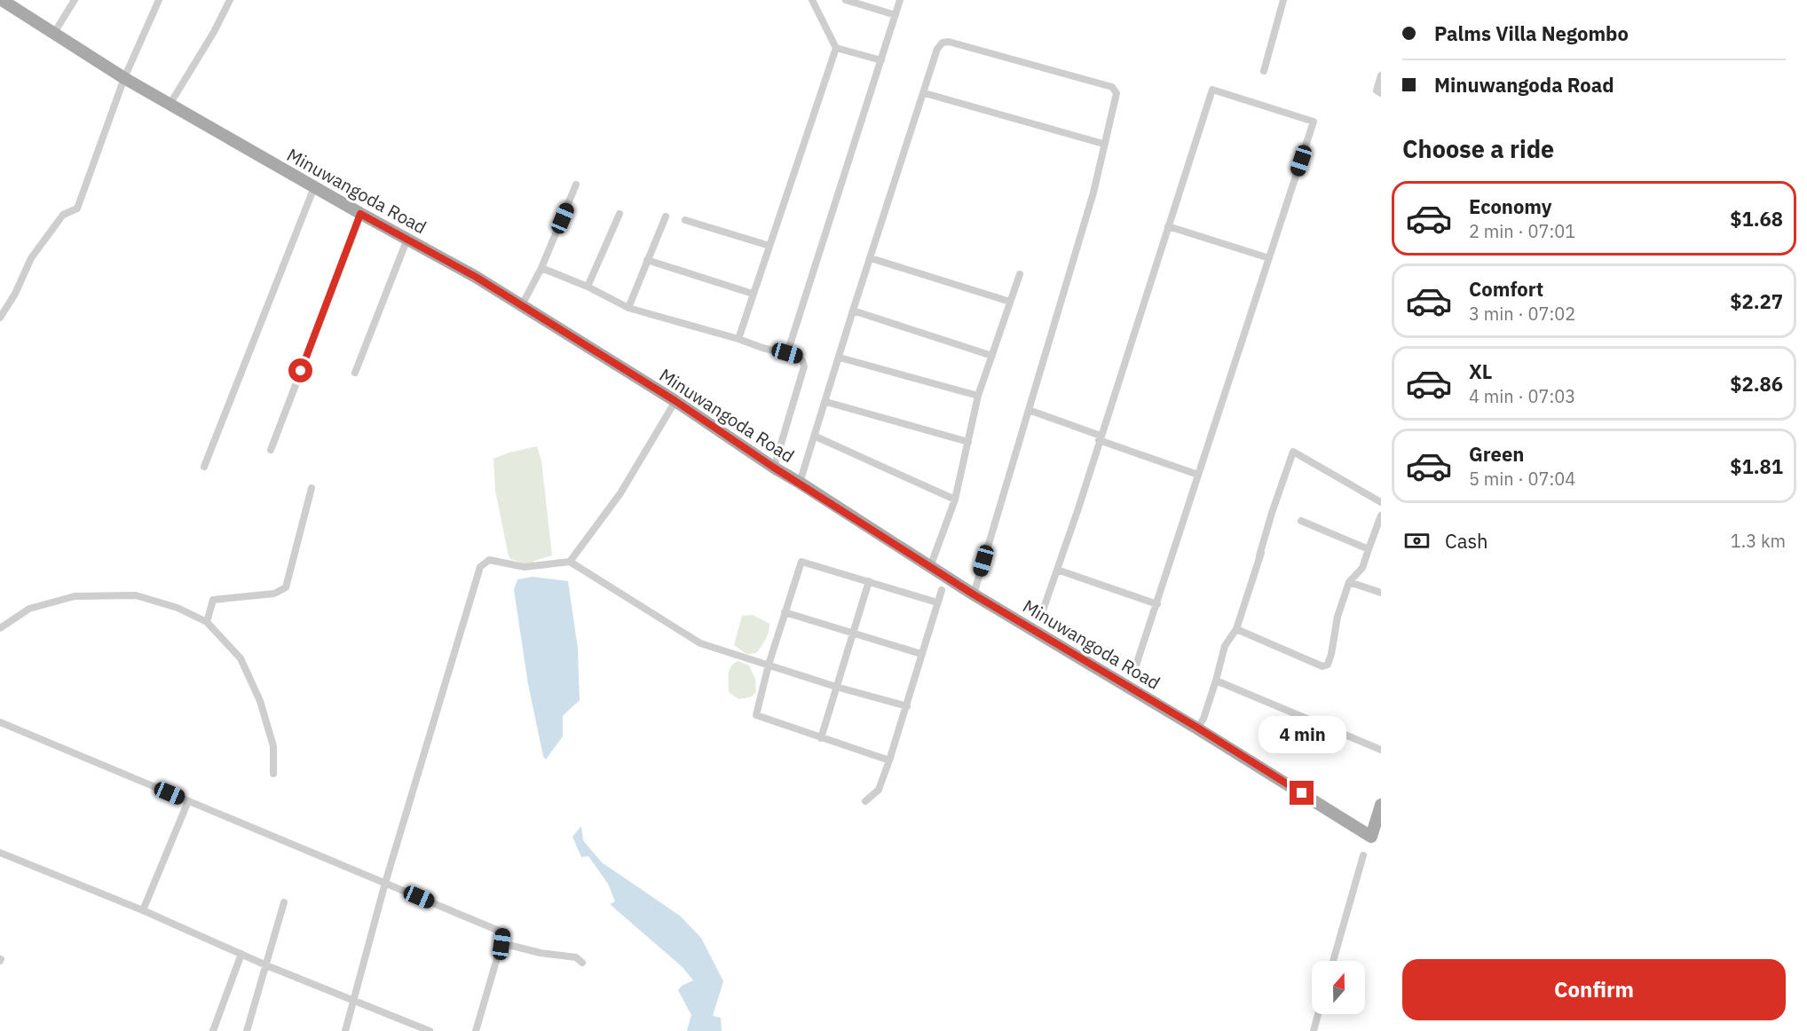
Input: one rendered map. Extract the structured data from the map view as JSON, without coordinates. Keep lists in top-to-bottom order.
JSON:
{
  "streets": {
    "main road": ["Minuwangoda Road"]
  },
  "north": "top",
  "page": {
    "banner": ["Palms Villa Negombo", "Minuwangoda Road"],
    "heading": "Choose a ride",
    "list": [
      {
        "name": "Economy",
        "note": "2 min · 07:01",
        "value": "$1.68"
      },
      {
        "name": "Comfort",
        "note": "3 min · 07:02",
        "value": "$2.27"
      },
      {
        "name": "XL",
        "note": "4 min · 07:03",
        "value": "$2.86"
      },
      {
        "name": "Green",
        "note": "5 min · 07:04",
        "value": "$1.81"
      }
    ],
    "pay": ["Cash", "1.3 km"],
    "bubble": "4 min",
    "buttons": "Confirm"
  }
}
